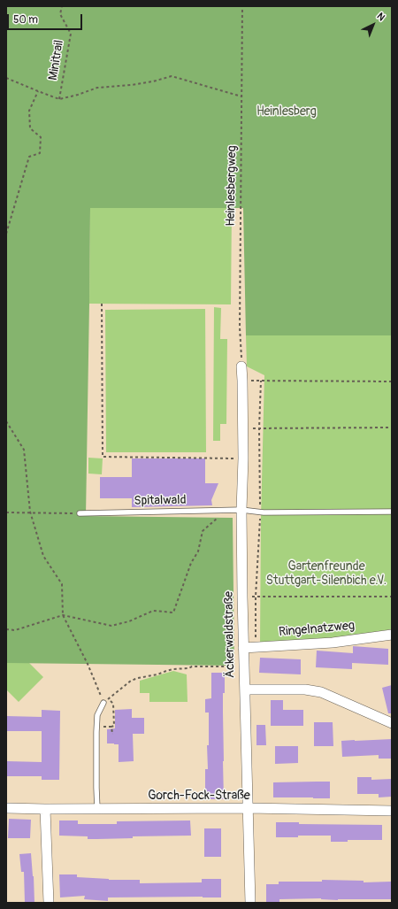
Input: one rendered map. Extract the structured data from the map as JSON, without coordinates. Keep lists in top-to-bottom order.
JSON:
{
  "streets": {
    "street": ["Ringelnatzweg", "Äckerwaldstraße", "Gorch-Fock-Straße"],
    "lane": ["Spitalwald"],
    "path": ["Minitrail", "Heinlesbergweg"]
  },
  "crossings": [
    ["Heinlesbergweg", "Äckerwaldstraße"],
    ["Spitalwald", "Äckerwaldstraße"],
    ["Ringelnatzweg", "Äckerwaldstraße"],
    ["Äckerwaldstraße", "Gorch-Fock-Straße"]
  ],
  "parks": ["Heinlesberg", "Gartenfreunde Stuttgart-Silenbich e.V."],
  "scale_bar": "50 m",
  "north": "top right"
}
